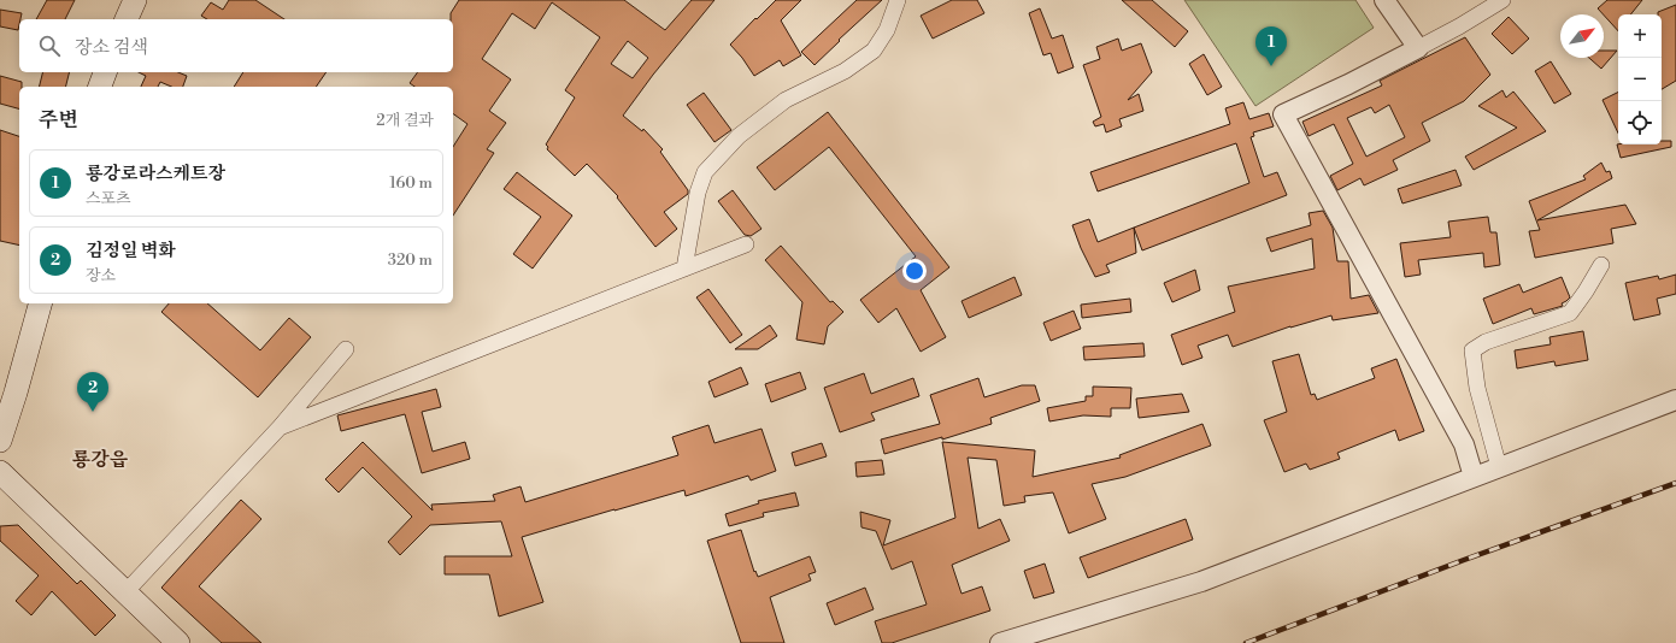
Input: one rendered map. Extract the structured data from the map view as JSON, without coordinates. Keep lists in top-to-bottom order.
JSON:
{
  "districts": ["룡강읍"],
  "north": "top right",
  "page": {
    "map_buttons": ["+", "−"],
    "search": "장소 검색",
    "pins": ["1", "2"],
    "heading": ["주변", "2개 결과"],
    "list": [
      {
        "mark": "1",
        "name": "룡강로라스케트장",
        "note": "스포츠",
        "value": "160 m"
      },
      {
        "mark": "2",
        "name": "김정일 벽화",
        "note": "장소",
        "value": "320 m"
      }
    ]
  }
}
